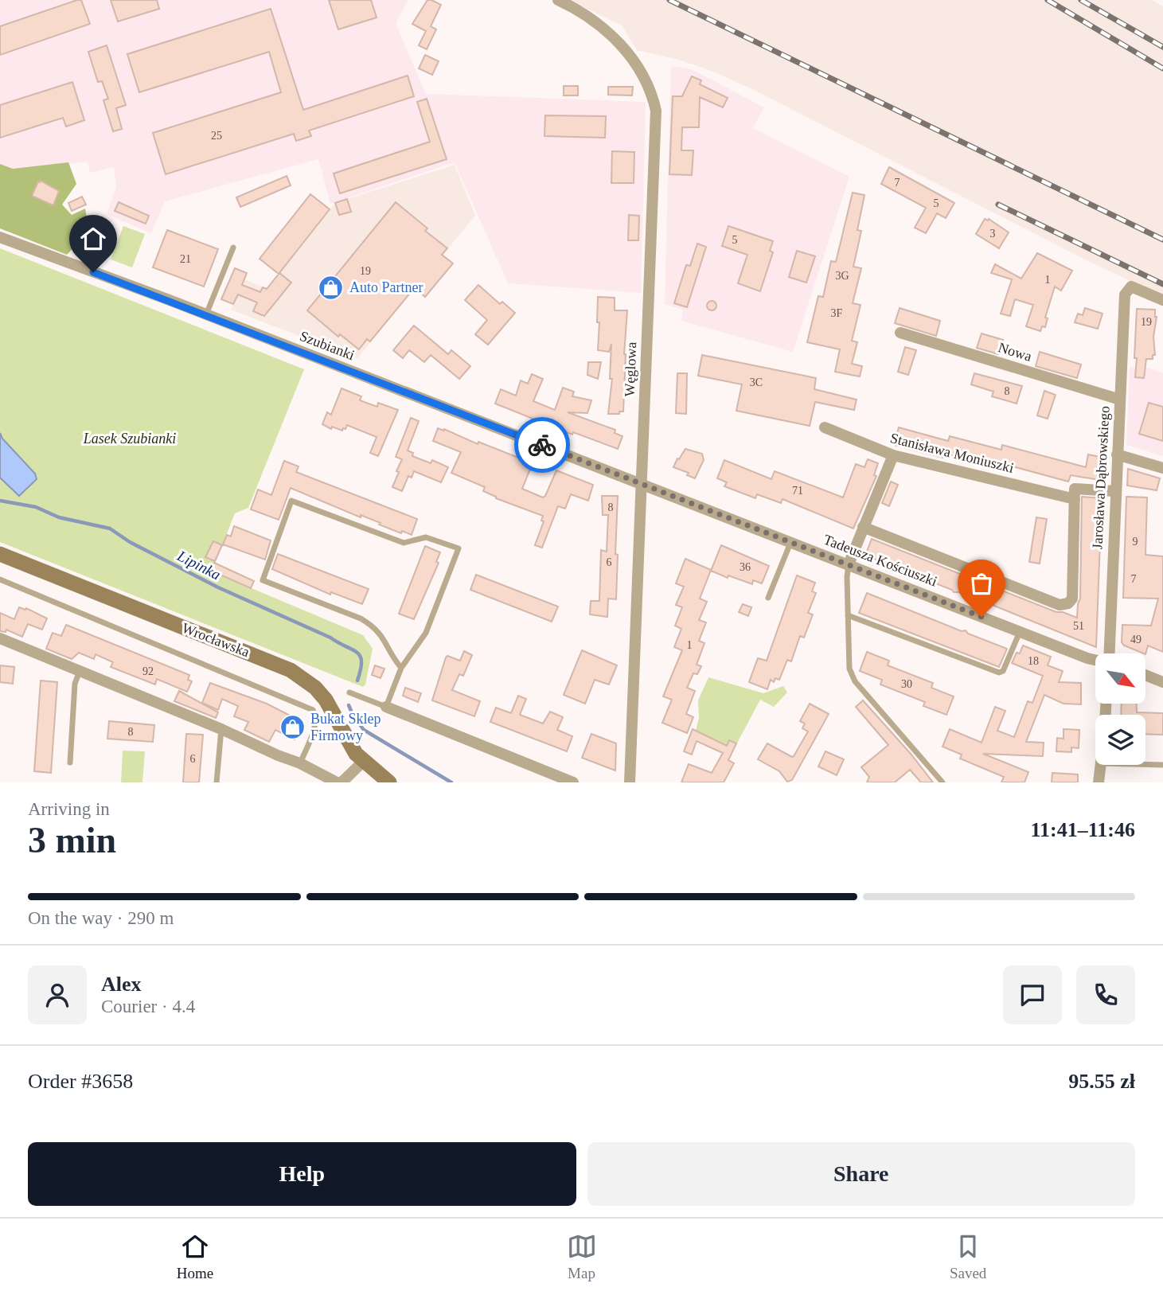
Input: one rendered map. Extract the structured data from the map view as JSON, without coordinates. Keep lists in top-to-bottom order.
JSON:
{
  "streets": {
    "street": [
      "Szubianki",
      "Nowa",
      "Węglowa",
      "Stanisława Moniuszki",
      "Jarosława Dąbrowskiego",
      "Tadeusza Kościuszki",
      "Wrocławska"
    ]
  },
  "crossings": [
    ["Szubianki", "Węglowa"],
    ["Szubianki", "Tadeusza Kościuszki"],
    ["Nowa", "Jarosława Dąbrowskiego"],
    ["Węglowa", "Tadeusza Kościuszki"]
  ],
  "water": ["Lipinka"],
  "parks": ["Lasek Szubianki"],
  "places": {
    "shop": ["Auto Partner", "Bukat Sklep Firmowy"]
  },
  "house_numbers": [
    "25",
    "7",
    "5",
    "3",
    "5",
    "21",
    "19",
    "3G",
    "1",
    "3F",
    "19",
    "3C",
    "8",
    "71",
    "8",
    "9",
    "6",
    "36",
    "7",
    "51",
    "49",
    "1",
    "18",
    "92",
    "30",
    "8",
    "6"
  ],
  "north": "bottom right",
  "page": {
    "heading": ["3 min", "Arriving in", "11:41–11:46"],
    "panel": [
      "Alex",
      "Courier · 4.4",
      "Order #3658",
      "95.55 zł"
    ],
    "bar": "On the way · 290 m",
    "buttons": ["Help", "Share"],
    "tabs": ["Home", "Map", "Saved"]
  }
}
